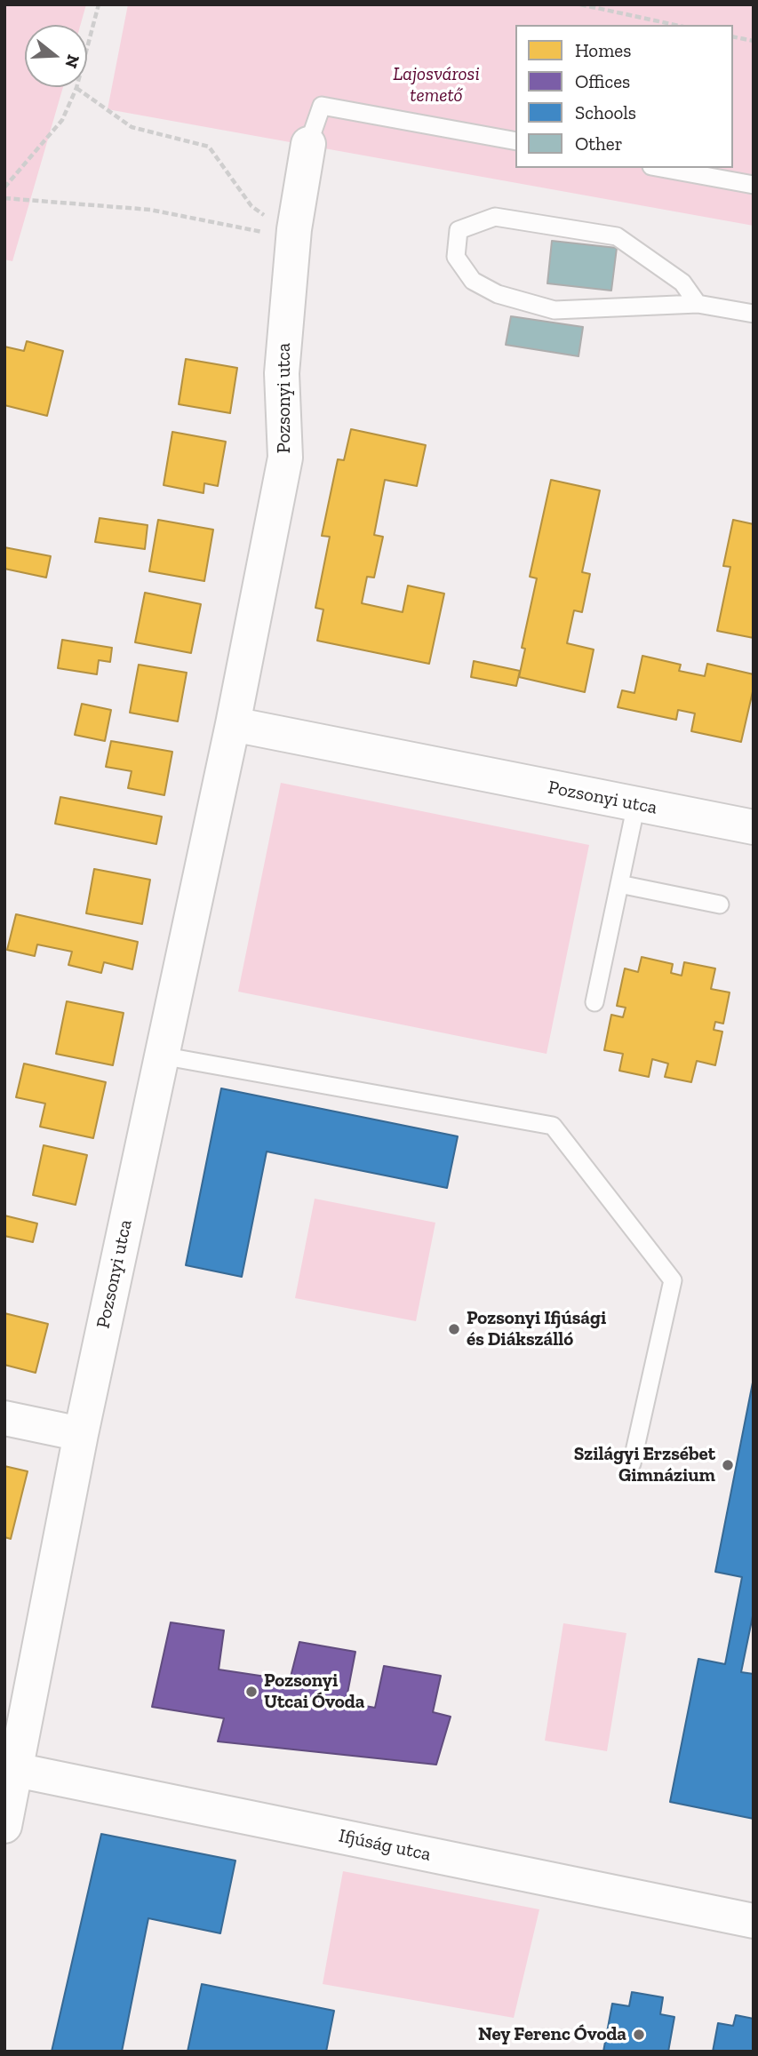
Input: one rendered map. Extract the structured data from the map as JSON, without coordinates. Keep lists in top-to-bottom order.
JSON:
{
  "streets": {
    "street": ["Pozsonyi utca", "Ifjúság utca"]
  },
  "crossings": [
    ["Pozsonyi utca", "Ifjúság utca"]
  ],
  "parks": ["Lajosvárosi temető"],
  "places": [
    "Pozsonyi Ifjúsági és Diákszálló",
    "Szilágyi Erzsébet Gimnázium",
    "Pozsonyi Utcai Óvoda",
    "Ney Ferenc Óvoda"
  ],
  "legend": [
    "Homes",
    "Offices",
    "Schools",
    "Other"
  ],
  "north": "right"
}
